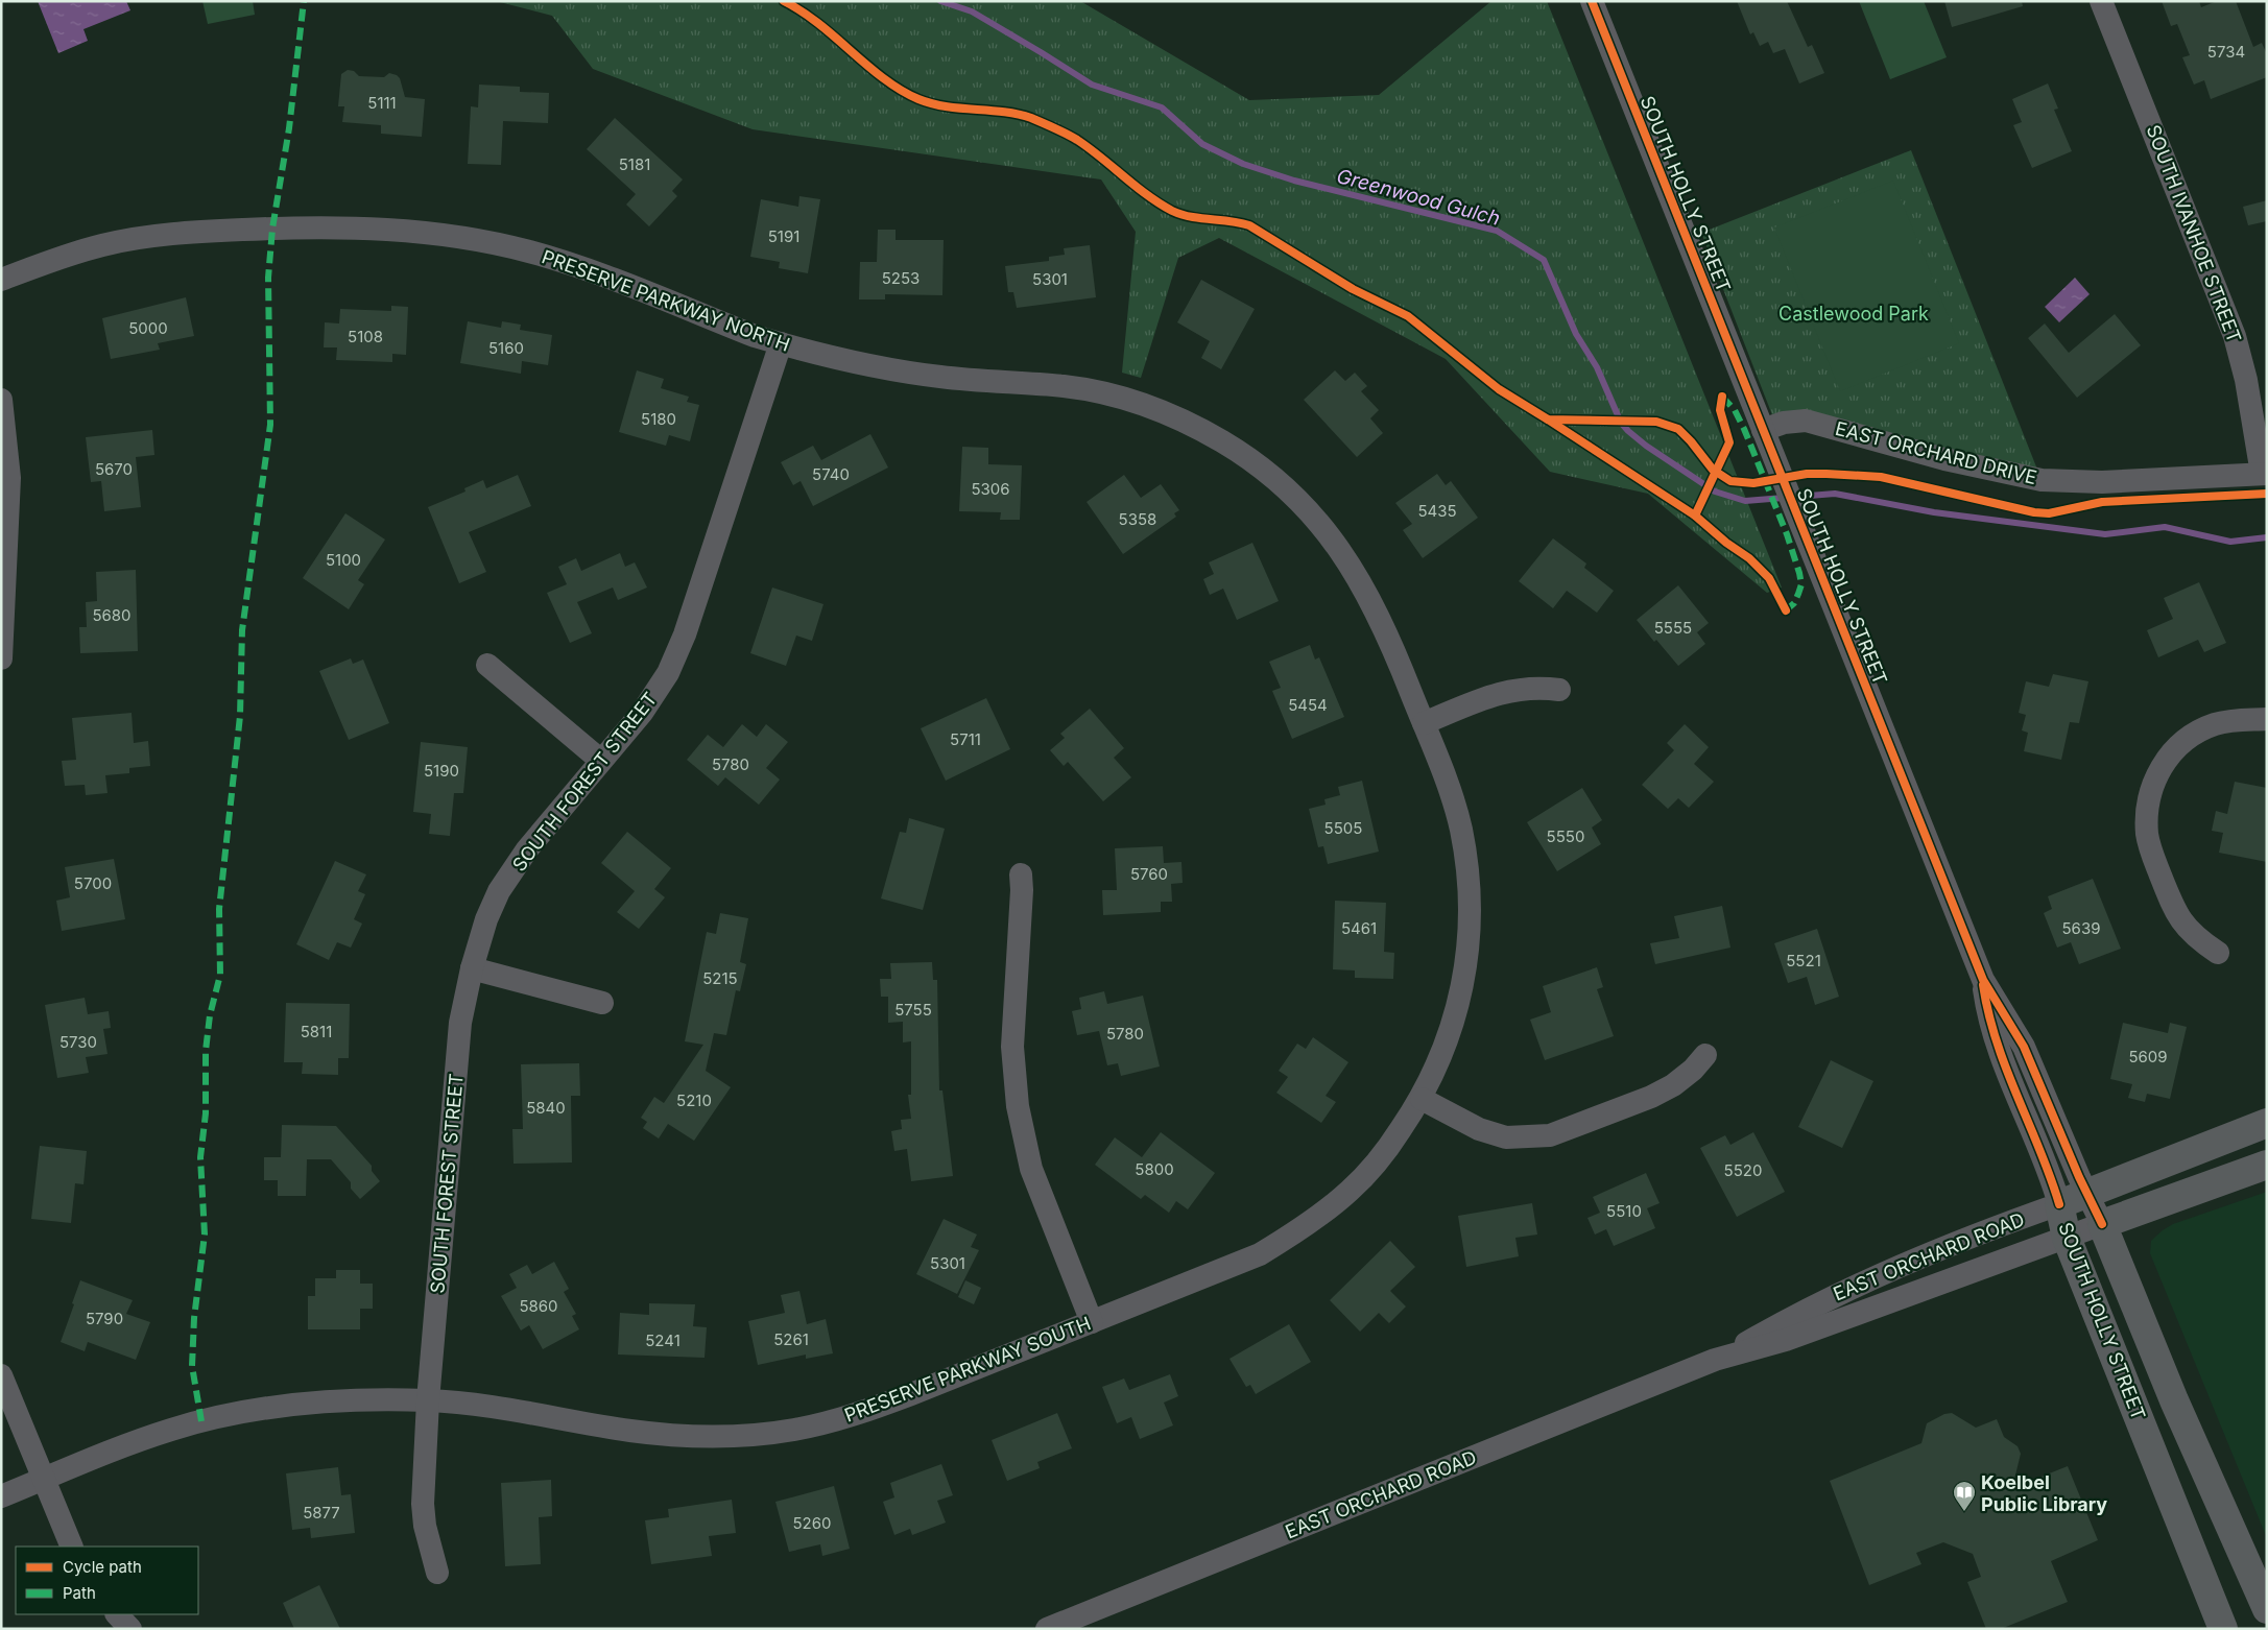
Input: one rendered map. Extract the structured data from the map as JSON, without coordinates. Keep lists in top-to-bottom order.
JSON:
{
  "streets": {
    "main road": ["SOUTH HOLLY STREET", "EAST ORCHARD ROAD"],
    "street": [
      "SOUTH IVANHOE STREET",
      "PRESERVE PARKWAY NORTH",
      "EAST ORCHARD DRIVE",
      "SOUTH FOREST STREET",
      "PRESERVE PARKWAY SOUTH"
    ]
  },
  "crossings": [
    ["SOUTH HOLLY STREET", "EAST ORCHARD DRIVE"],
    ["SOUTH HOLLY STREET", "EAST ORCHARD ROAD"],
    ["SOUTH IVANHOE STREET", "EAST ORCHARD DRIVE"],
    ["PRESERVE PARKWAY NORTH", "SOUTH FOREST STREET"],
    ["PRESERVE PARKWAY NORTH", "PRESERVE PARKWAY SOUTH"],
    ["SOUTH FOREST STREET", "PRESERVE PARKWAY SOUTH"]
  ],
  "water": ["Greenwood Gulch"],
  "parks": ["Castlewood Park"],
  "places": {
    "library": ["Koelbel Public Library"]
  },
  "house_numbers": [
    "5734",
    "5111",
    "5181",
    "5191",
    "5253",
    "5301",
    "5000",
    "5108",
    "5160",
    "5180",
    "5670",
    "5740",
    "5306",
    "5435",
    "5358",
    "5100",
    "5680",
    "5555",
    "5454",
    "5711",
    "5780",
    "5190",
    "5505",
    "5550",
    "5760",
    "5700",
    "5461",
    "5639",
    "5521",
    "5215",
    "5755",
    "5811",
    "5780",
    "5730",
    "5609",
    "5210",
    "5840",
    "5800",
    "5520",
    "5510",
    "5301",
    "5860",
    "5790",
    "5261",
    "5241",
    "5877",
    "5260"
  ],
  "legend": ["Cycle path", "Path"]
}
